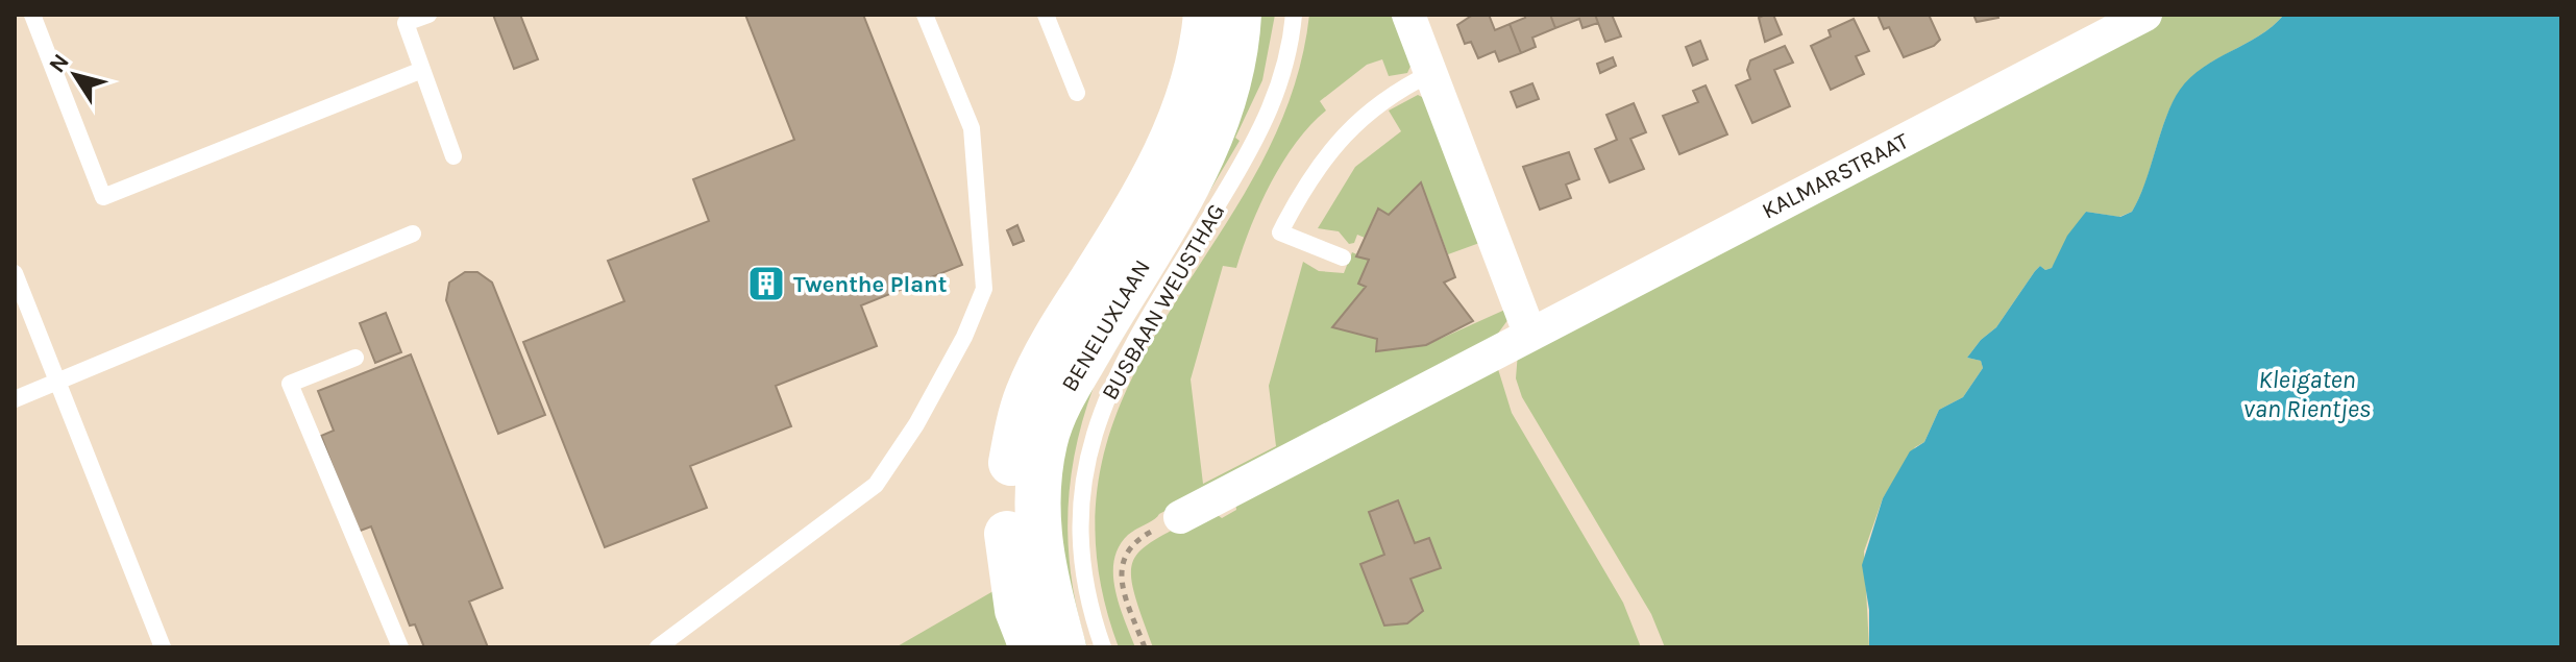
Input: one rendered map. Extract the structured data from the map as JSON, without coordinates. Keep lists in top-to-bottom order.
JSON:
{
  "streets": {
    "street": ["KALMARSTRAAT", "BENELUXLAAN"],
    "lane": ["BUSBAAN WEUSTHAG"]
  },
  "water": ["Kleigaten van Rientjes"],
  "places": {
    "building": ["Twenthe Plant"]
  },
  "north": "top left"
}
